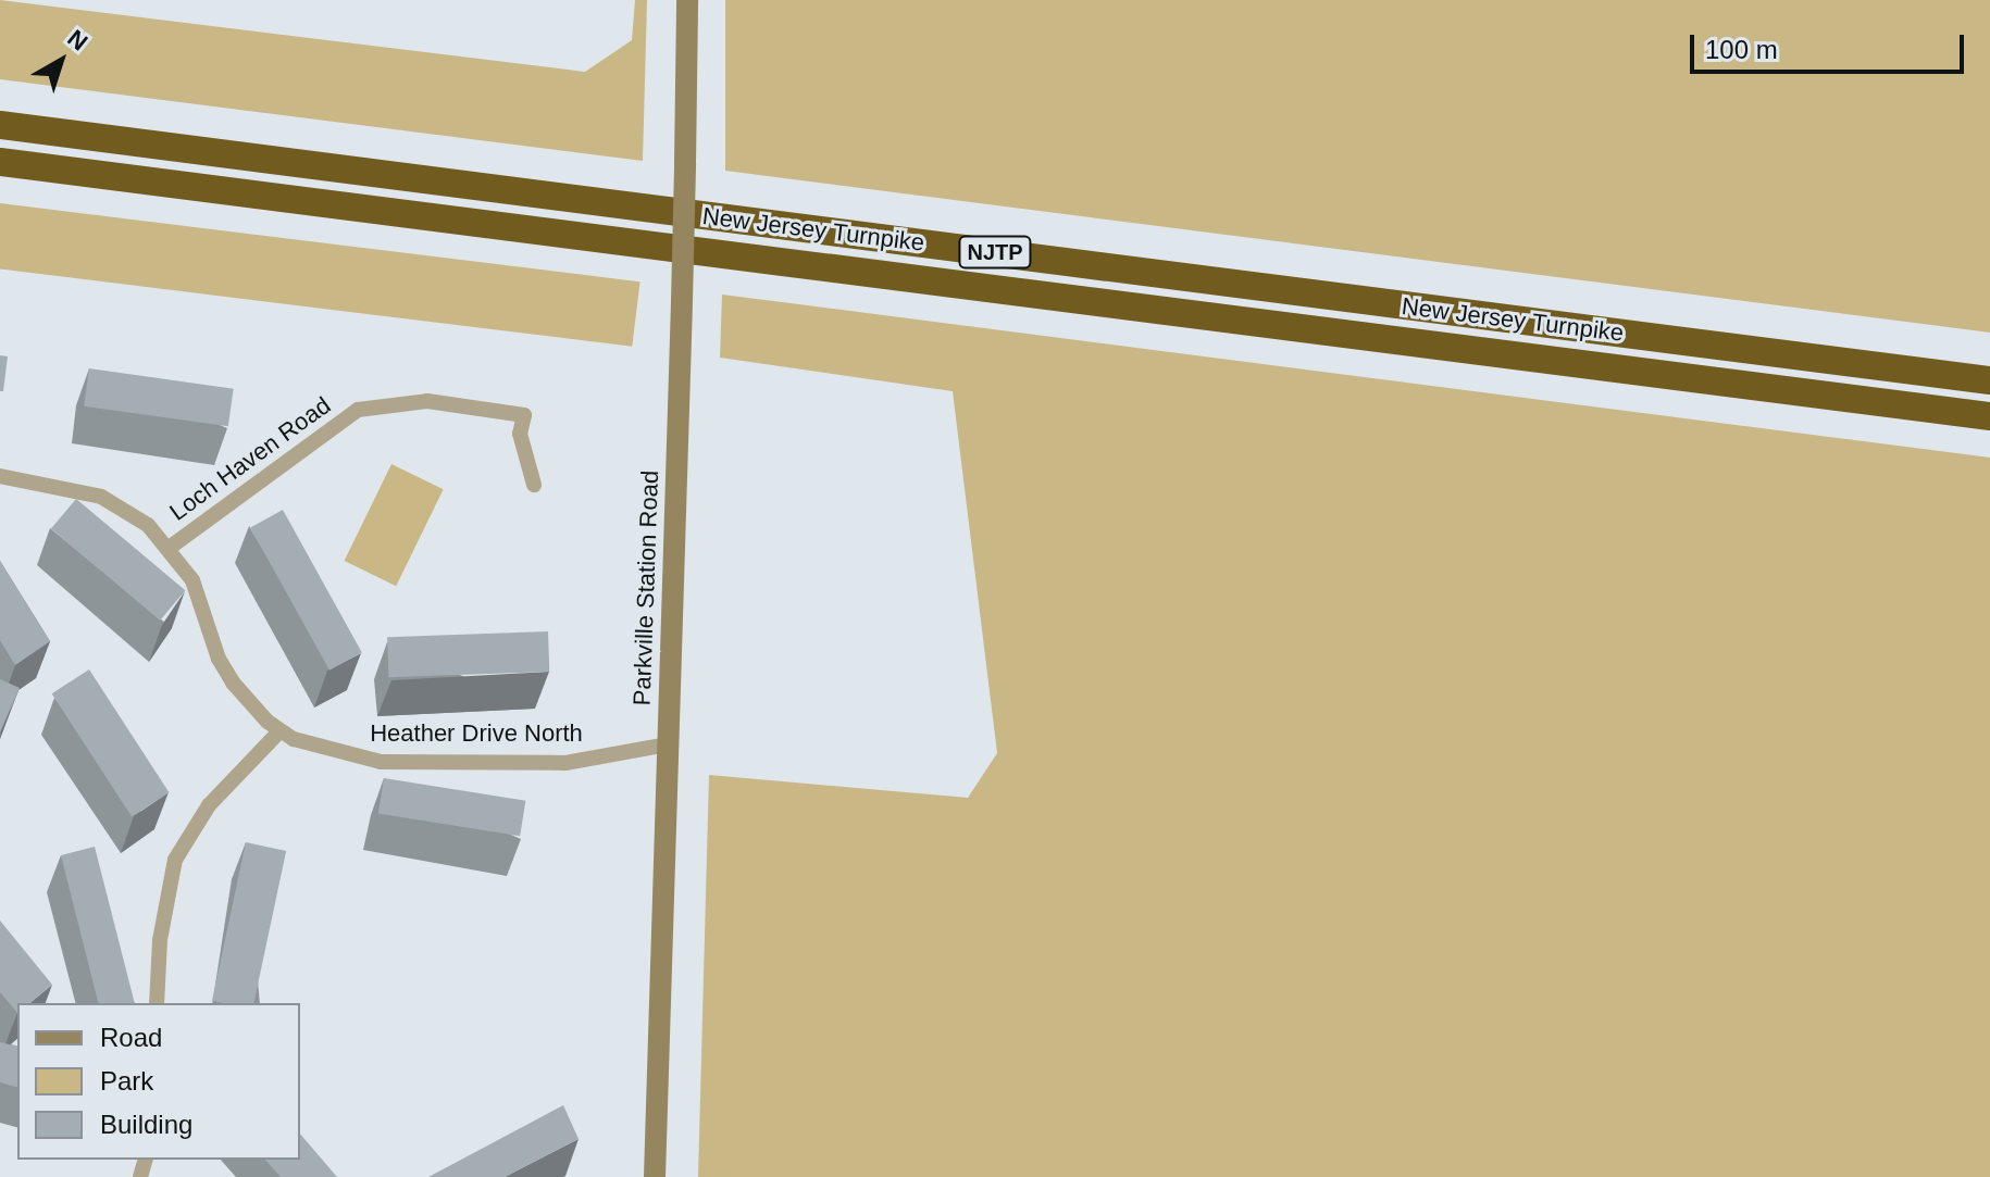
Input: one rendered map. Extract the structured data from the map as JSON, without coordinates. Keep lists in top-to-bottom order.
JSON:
{
  "streets": {
    "highway": ["New Jersey Turnpike", "NJTP"],
    "main road": ["Parkville Station Road"],
    "street": ["Loch Haven Road", "Heather Drive North"]
  },
  "crossings": [
    ["Loch Haven Road", "Heather Drive North"],
    ["Parkville Station Road", "Heather Drive North"]
  ],
  "legend": ["Road", "Park", "Building"],
  "scale_bar": "100 m",
  "north": "top right"
}
